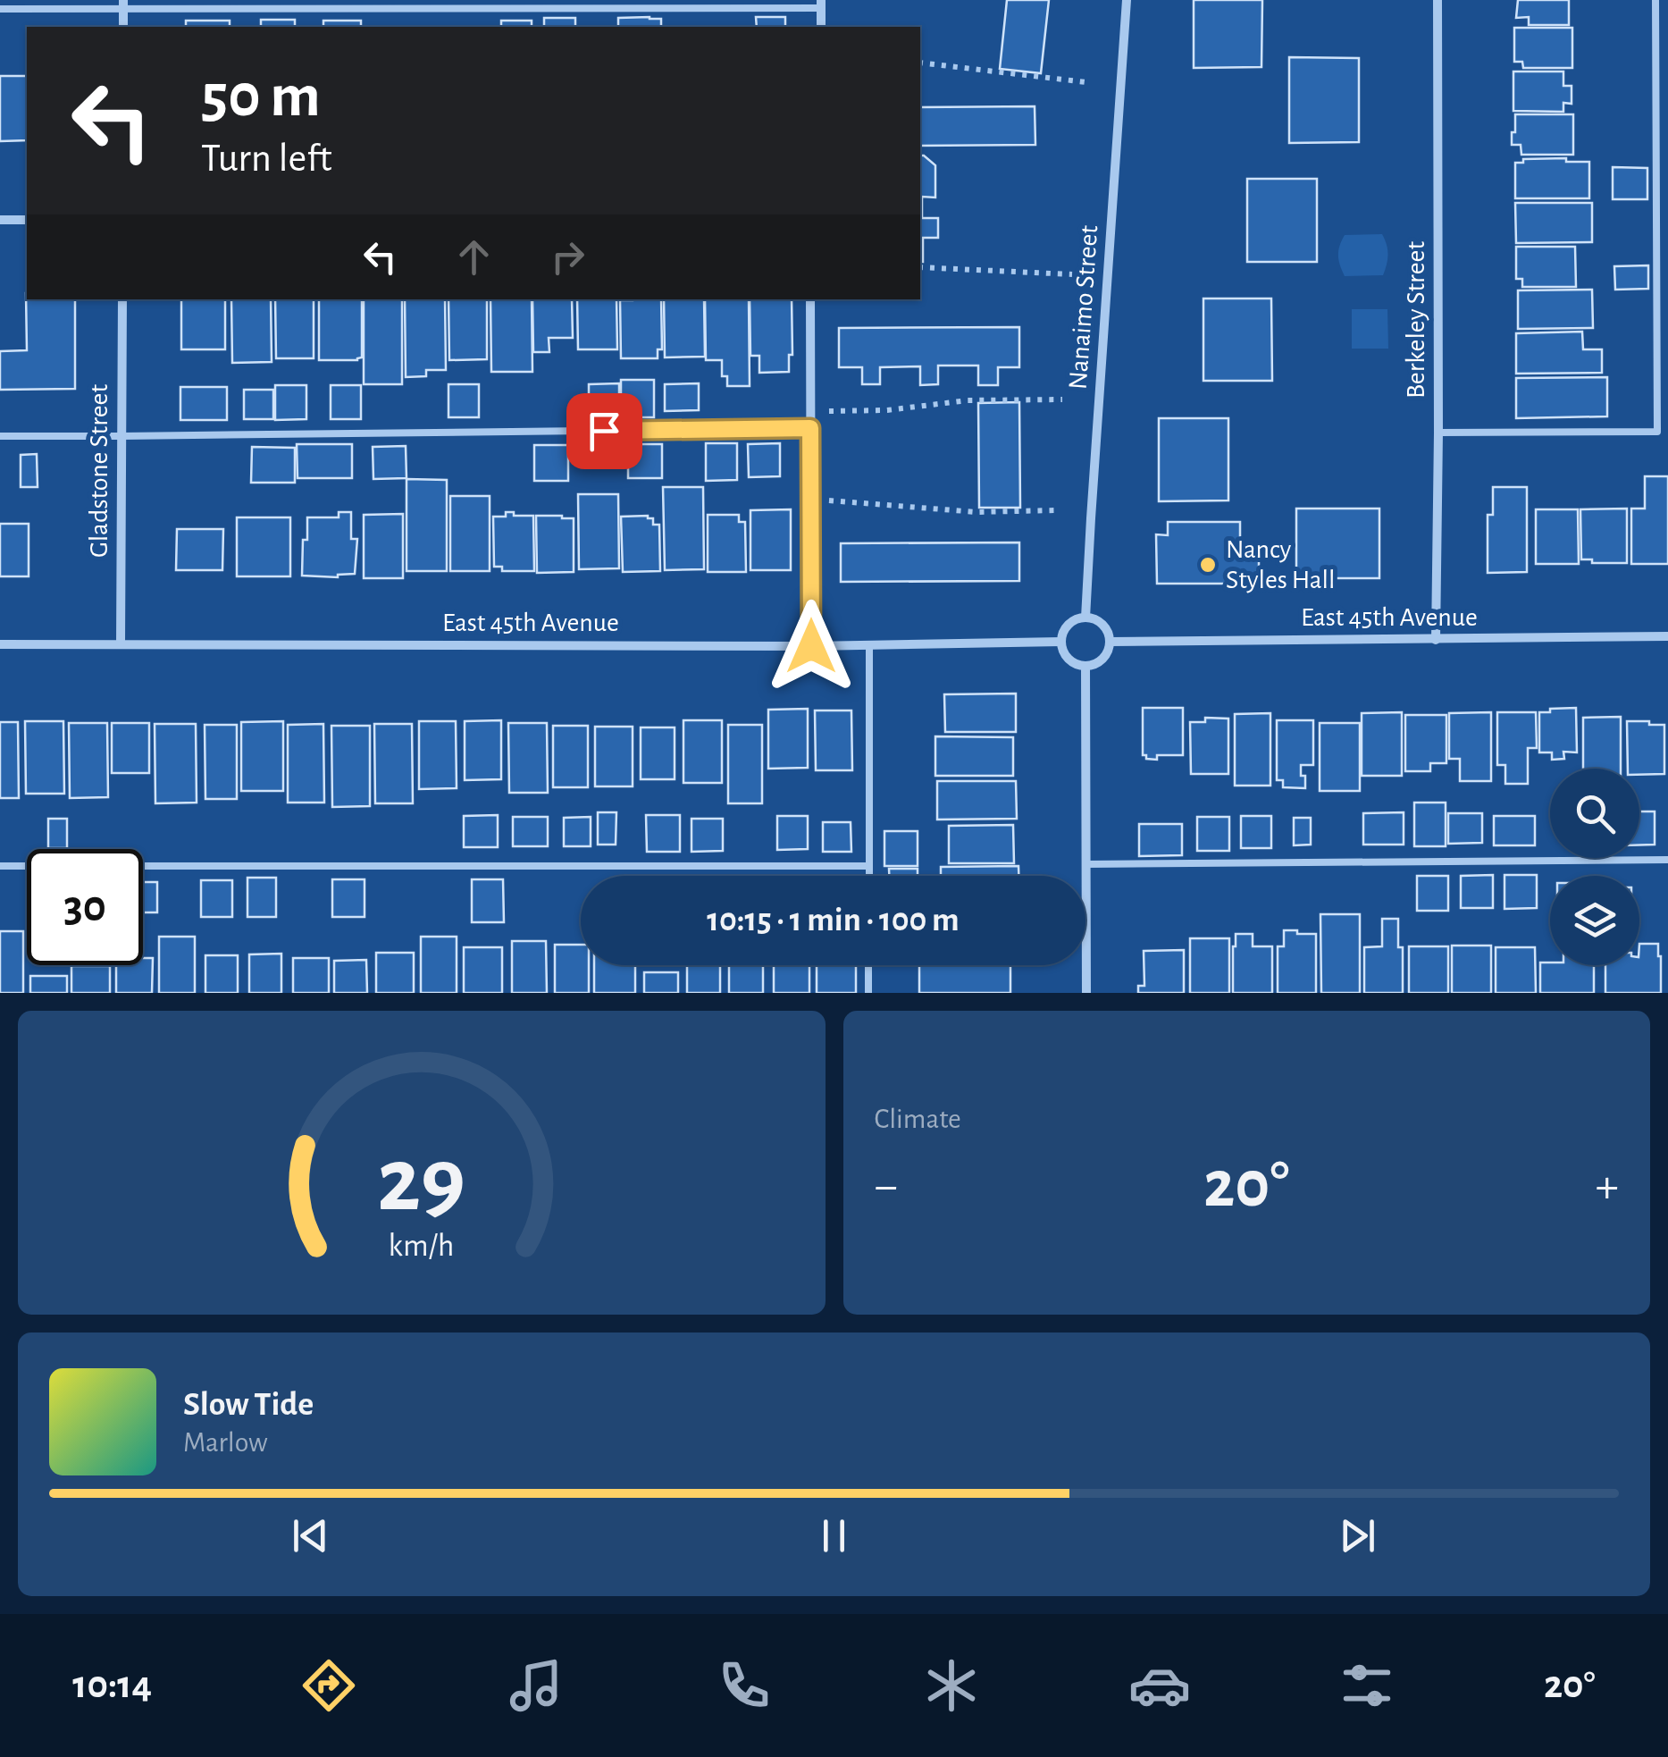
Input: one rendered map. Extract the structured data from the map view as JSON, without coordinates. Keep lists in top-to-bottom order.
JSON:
{
  "streets": {
    "street": [
      "Nanaimo Street",
      "Berkeley Street",
      "Gladstone Street",
      "East 45th Avenue"
    ]
  },
  "crossings": [
    ["Nanaimo Street", "East 45th Avenue"],
    ["Berkeley Street", "East 45th Avenue"],
    ["Gladstone Street", "East 45th Avenue"]
  ],
  "places": ["Nancy Styles Hall"],
  "page": {
    "turn": ["50 m", "Turn left"],
    "limit": "30",
    "trip": "10:15 · 1 min · 100 m",
    "tile": "Climate",
    "heat": ["−", "20°", "+"],
    "song": ["Slow Tide", "Marlow"],
    "tabs": ["10:14", "20°"],
    "gauge": ["29", "km/h"]
  }
}
